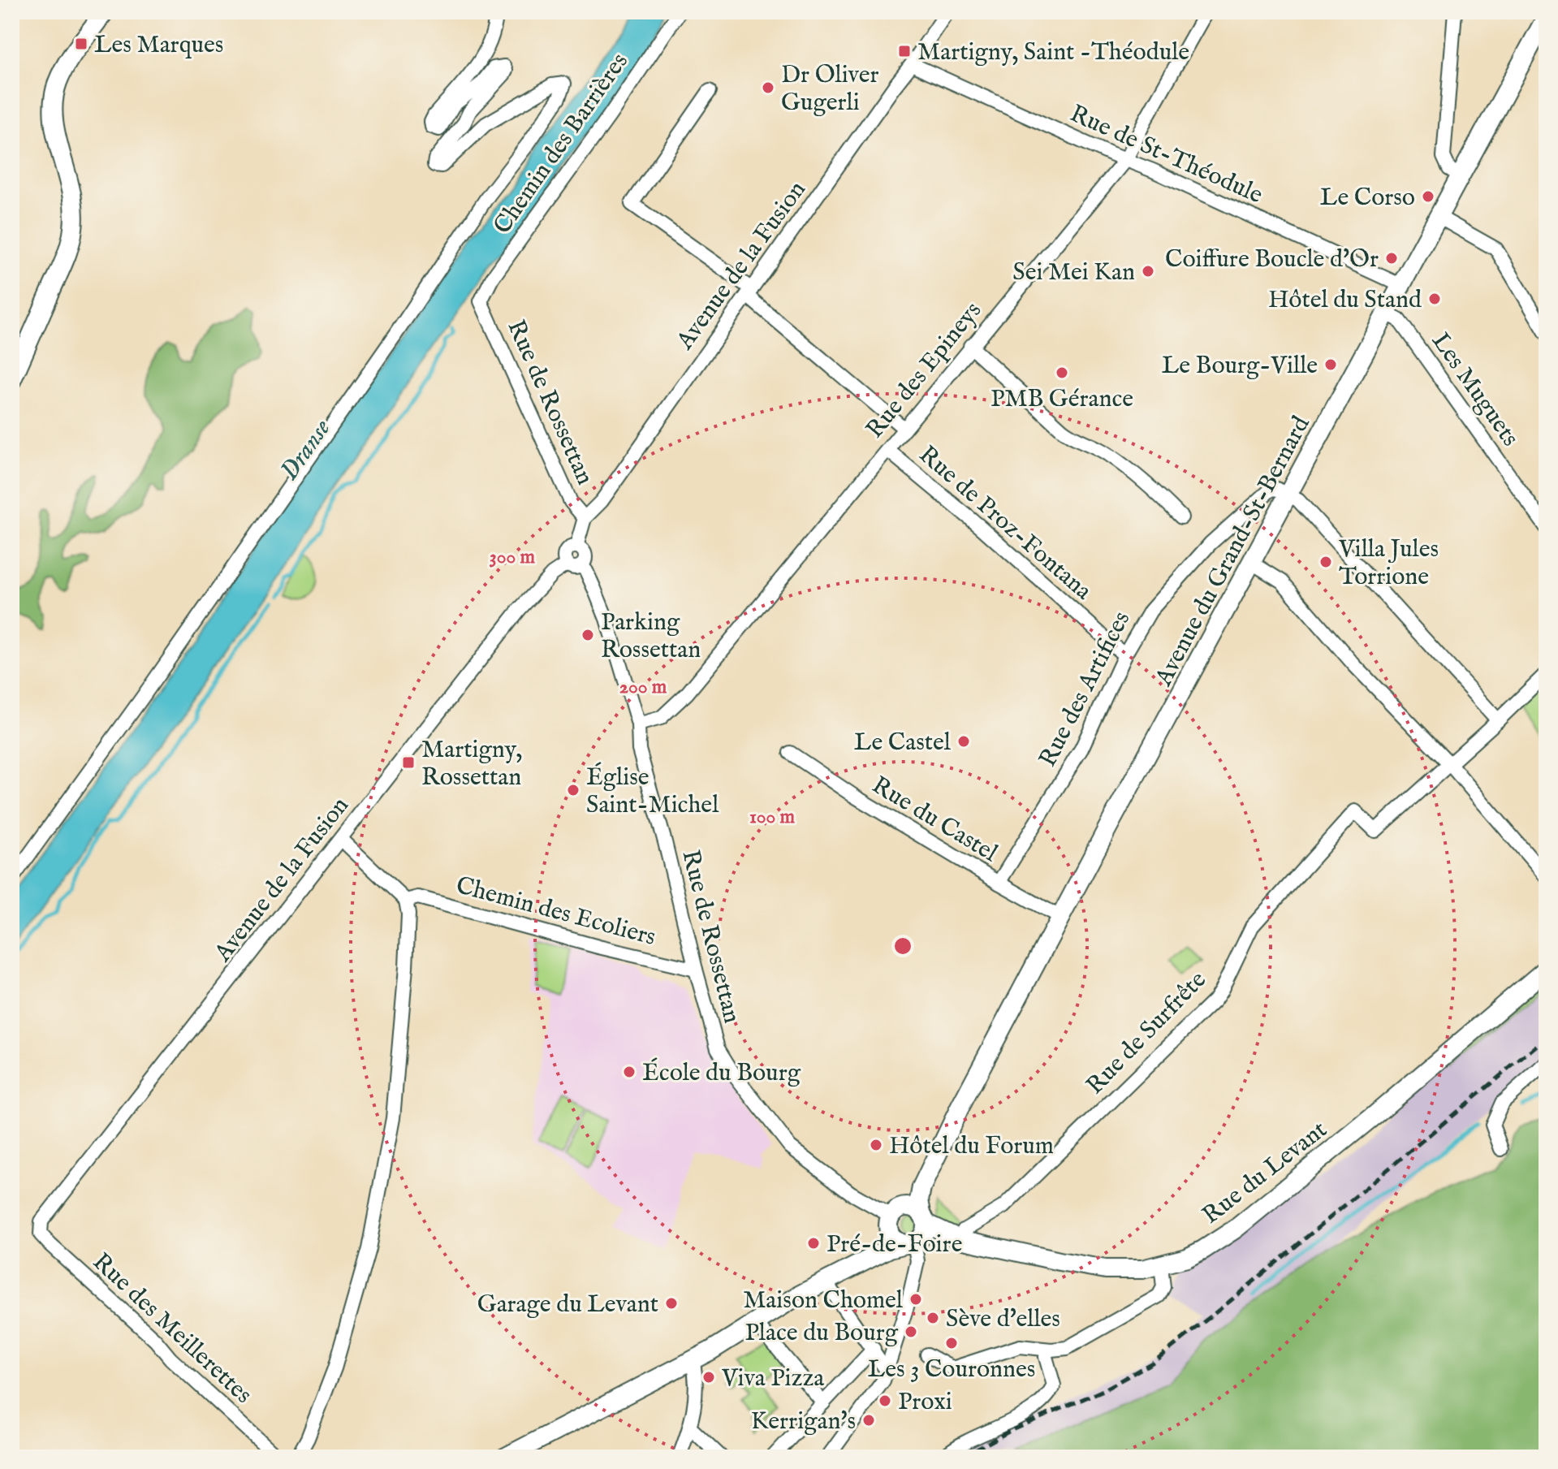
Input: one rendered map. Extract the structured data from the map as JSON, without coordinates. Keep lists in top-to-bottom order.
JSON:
{
  "streets": {
    "street": [
      "Chemin des Barrières",
      "Rue de St-Théodule",
      "Avenue de la Fusion",
      "Rue des Epineys",
      "Les Muguets",
      "Rue de Rossettan",
      "Rue de Proz-Fontana",
      "Avenue du Grand-St-Bernard",
      "Rue des Artifices",
      "Rue du Castel",
      "Chemin des Ecoliers",
      "Rue de Surfrête",
      "Rue du Levant",
      "Rue des Meillerettes"
    ]
  },
  "crossings": [
    ["Chemin des Barrières", "Rue de Rossettan"],
    ["Rue de St-Théodule", "Avenue de la Fusion"],
    ["Rue de St-Théodule", "Rue des Epineys"],
    ["Rue de St-Théodule", "Avenue du Grand-St-Bernard"],
    ["Avenue de la Fusion", "Rue de Rossettan"],
    ["Avenue de la Fusion", "Rue des Meillerettes"],
    ["Rue des Epineys", "Rue de Rossettan"],
    ["Rue des Epineys", "Rue de Proz-Fontana"],
    ["Les Muguets", "Avenue du Grand-St-Bernard"],
    ["Rue de Rossettan", "Avenue du Grand-St-Bernard"],
    ["Rue de Rossettan", "Chemin des Ecoliers"],
    ["Rue de Proz-Fontana", "Rue des Artifices"],
    ["Avenue du Grand-St-Bernard", "Rue des Artifices"],
    ["Avenue du Grand-St-Bernard", "Rue du Castel"],
    ["Avenue du Grand-St-Bernard", "Rue du Levant"],
    ["Rue des Artifices", "Rue du Castel"],
    ["Rue de Surfrête", "Rue du Levant"]
  ],
  "water": ["Dranse"],
  "places": {
    "transit": ["Les Marques", "Martigny, Saint -Théodule", "Martigny, Rossettan"],
    "other": [
      "Dr Oliver Gugerli",
      "Le Corso",
      "Coiffure Boucle d'Or",
      "Sei Mei Kan",
      "Hôtel du Stand",
      "Le Bourg-Ville",
      "PMB Gérance",
      "Villa Jules Torrione",
      "Parking Rossettan",
      "Le Castel",
      "Église Saint-Michel",
      "École du Bourg",
      "Hôtel du Forum",
      "Pré-de-Foire",
      "Maison Chomel",
      "Garage du Levant",
      "Sève d'elles",
      "Place du Bourg",
      "Les 3 Couronnes",
      "Viva Pizza",
      "Proxi",
      "Kerrigan's"
    ]
  },
  "rings": ["300 m", "200 m", "100 m"]
}
